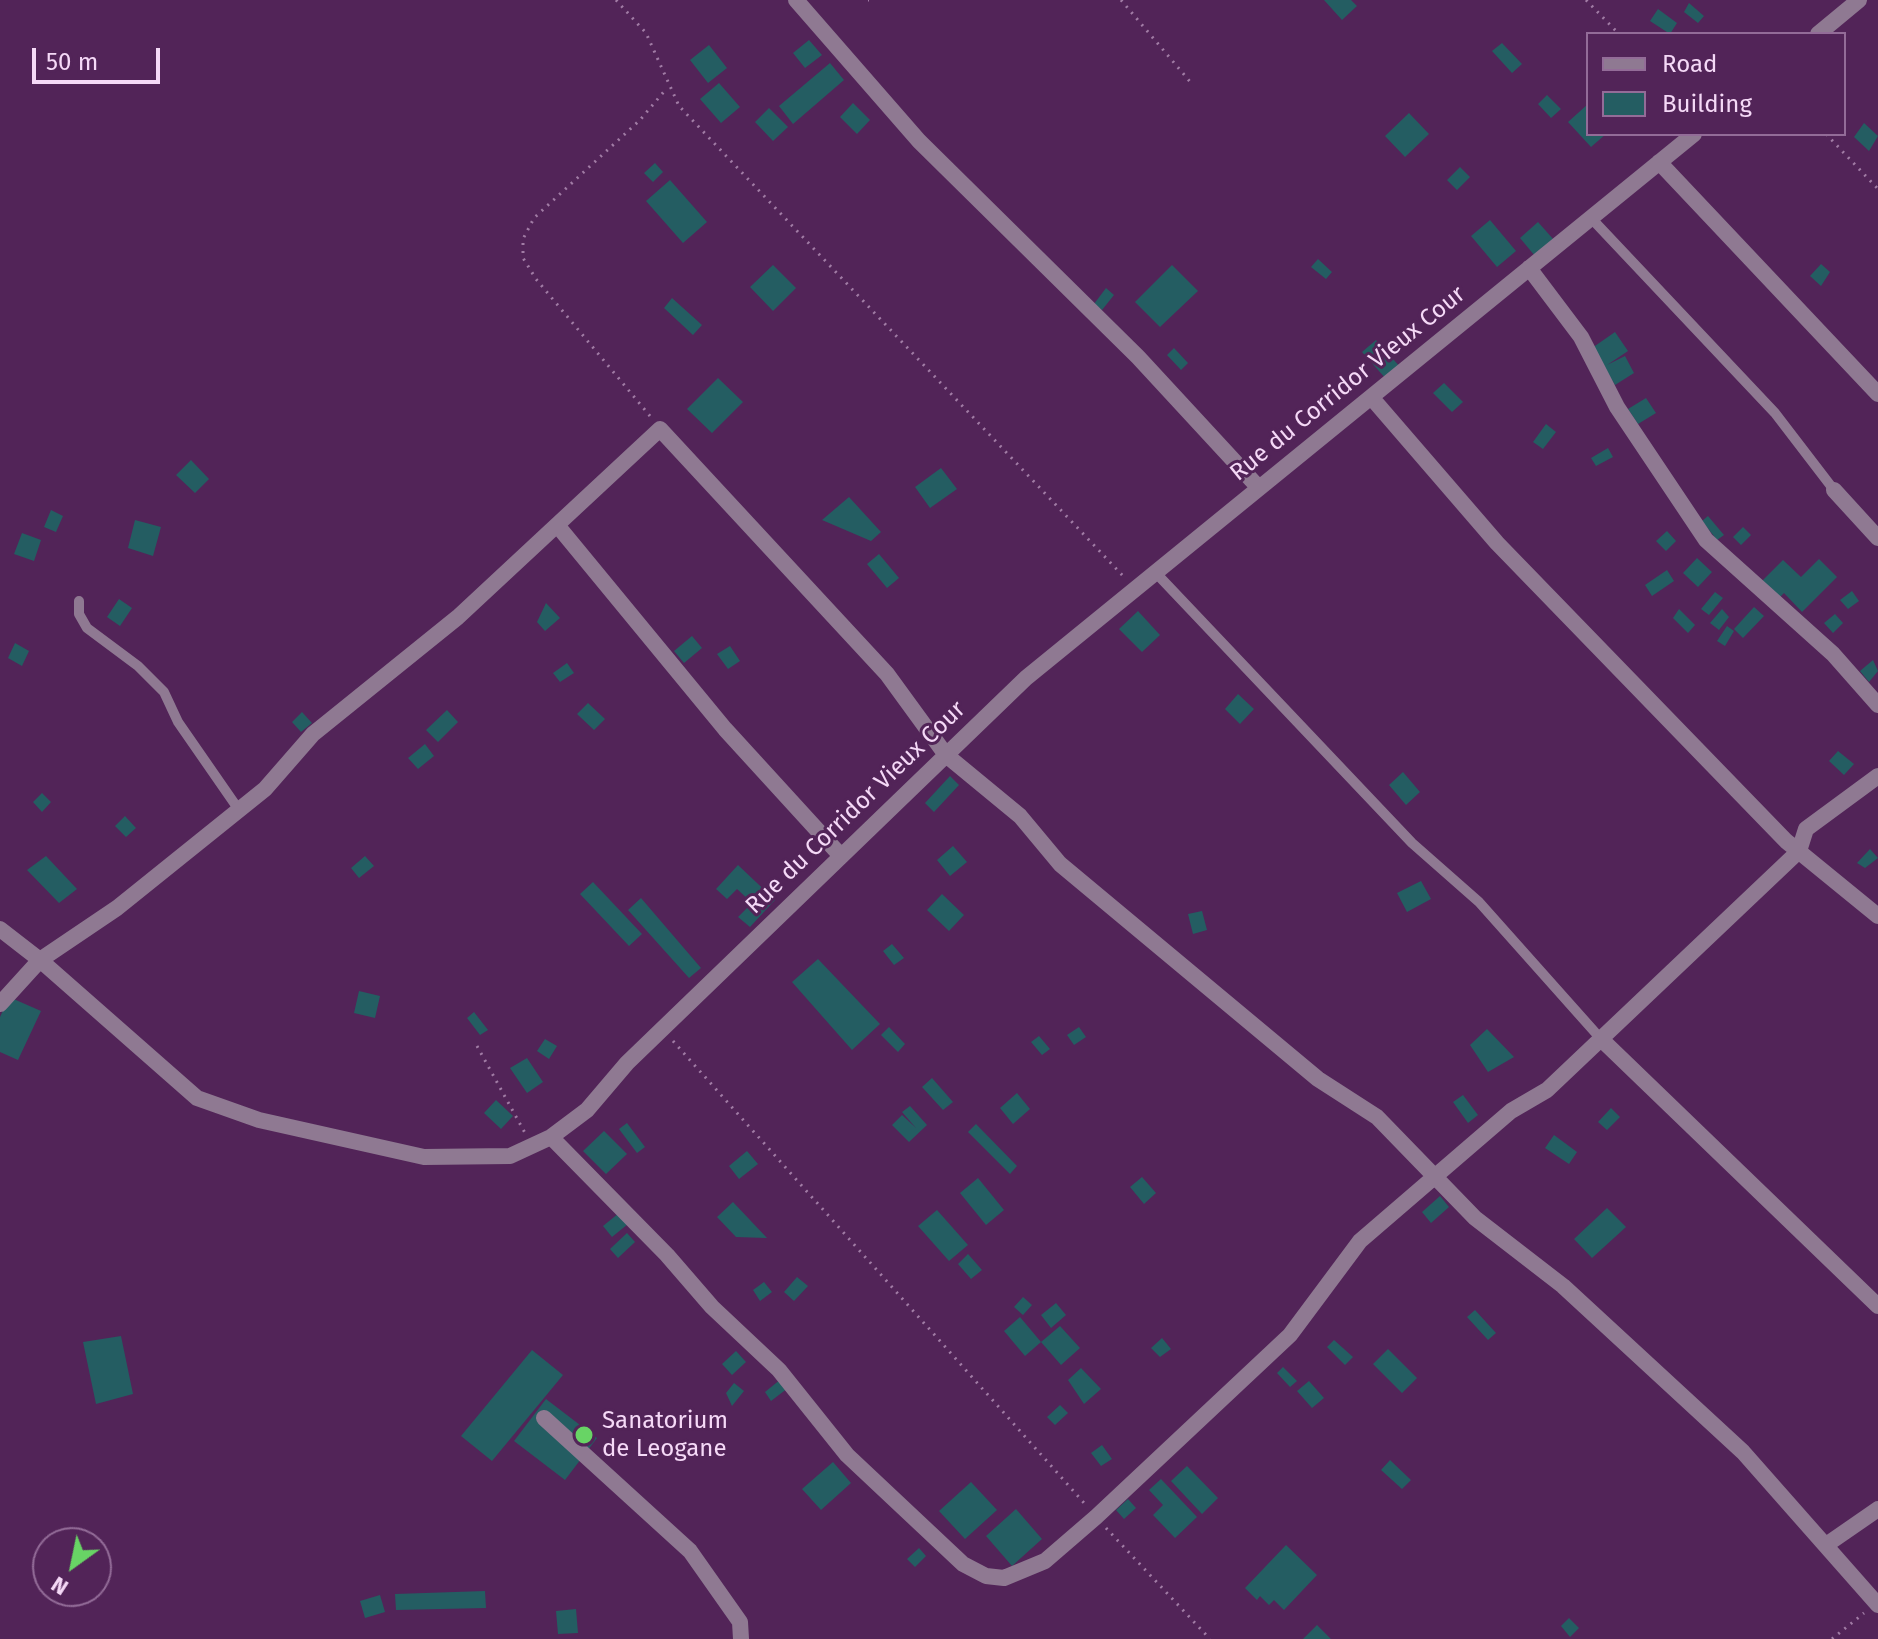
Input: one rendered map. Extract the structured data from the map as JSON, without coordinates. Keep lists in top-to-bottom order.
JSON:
{
  "streets": {
    "street": ["Rue du Corridor Vieux Cour"]
  },
  "places": ["Sanatorium de Leogane"],
  "legend": ["Road", "Building"],
  "scale_bar": "50 m",
  "north": "bottom left"
}
